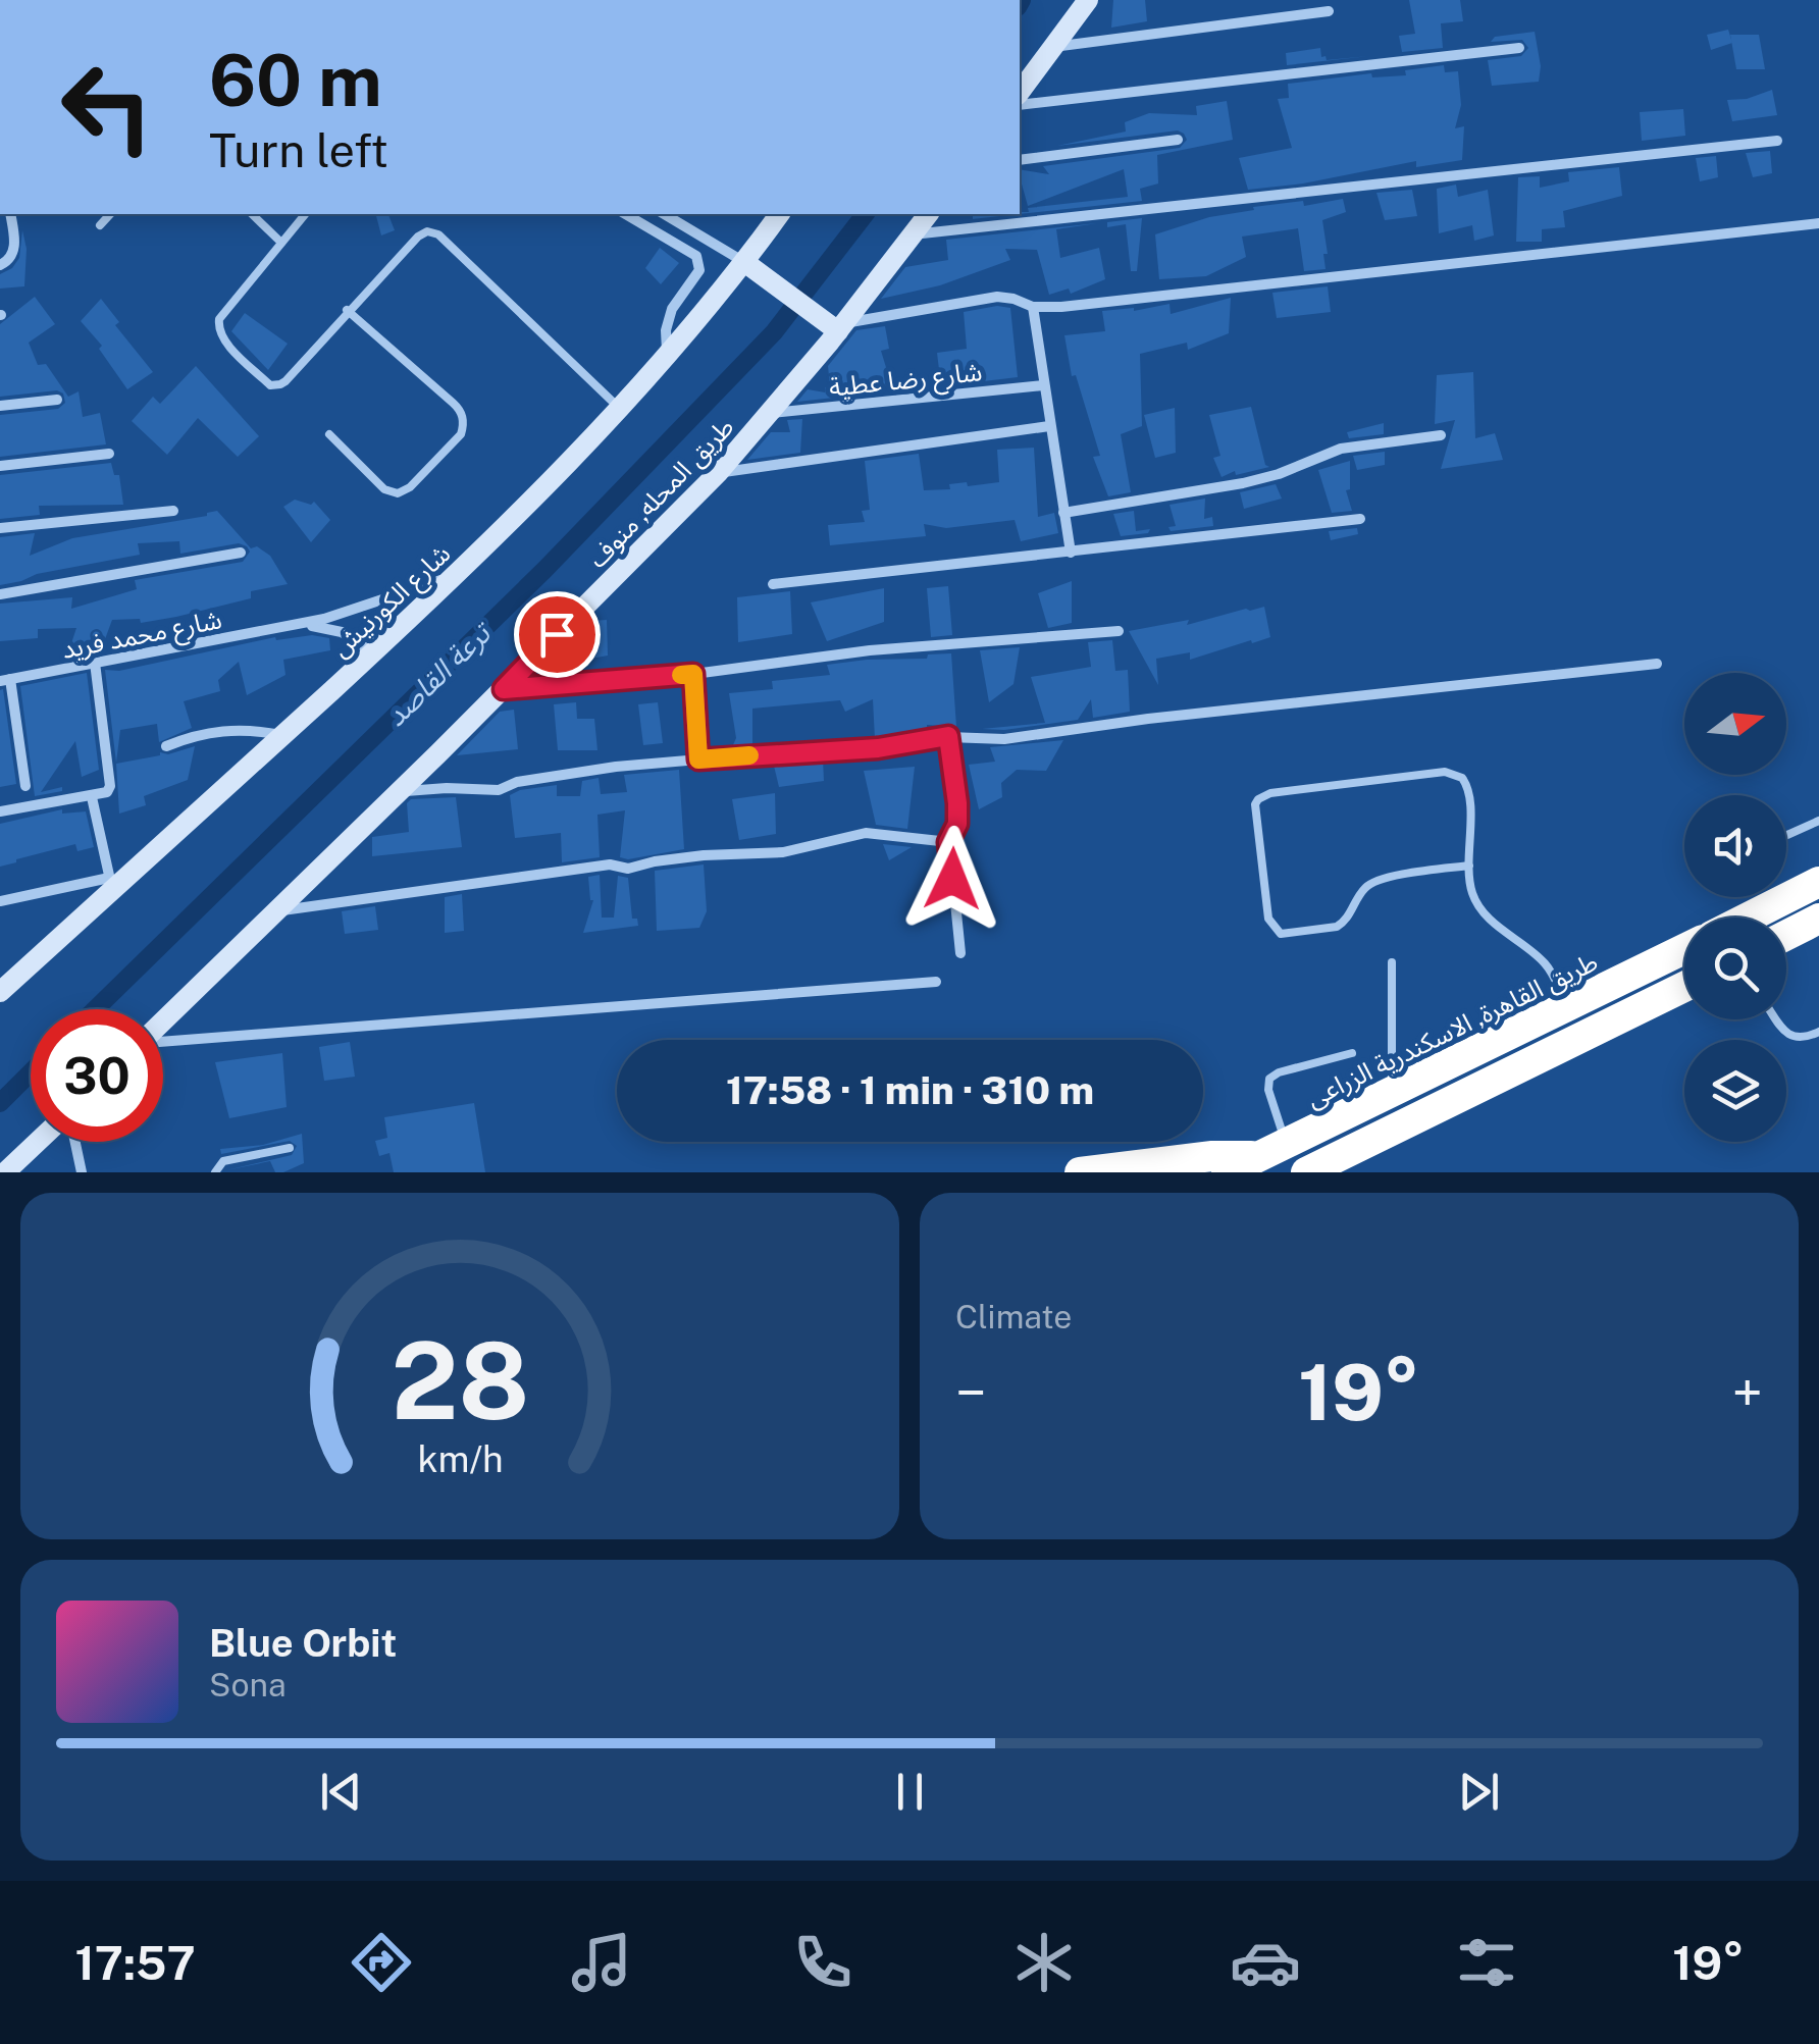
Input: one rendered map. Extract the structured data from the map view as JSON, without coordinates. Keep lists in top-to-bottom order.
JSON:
{
  "streets": {
    "highway": ["طريق القاهرة, الاسكندرية الزراعى"],
    "main road": ["طريق المحله, منوف", "شارع الكورنيش"],
    "street": ["شارع رضا عطية", "شارع محمد فريد"]
  },
  "crossings": [
    ["شارع رضا عطية", "طريق المحله, منوف"],
    ["شارع الكورنيش", "شارع محمد فريد"]
  ],
  "water": ["ترعة القاصد"],
  "north": "right",
  "page": {
    "turn": ["60 m", "Turn left"],
    "limit": "30",
    "trip": "17:58 · 1 min · 310 m",
    "tile": "Climate",
    "heat": ["−", "19°", "+"],
    "song": ["Blue Orbit", "Sona"],
    "tabs": ["17:57", "19°"],
    "gauge": ["28", "km/h"]
  }
}
